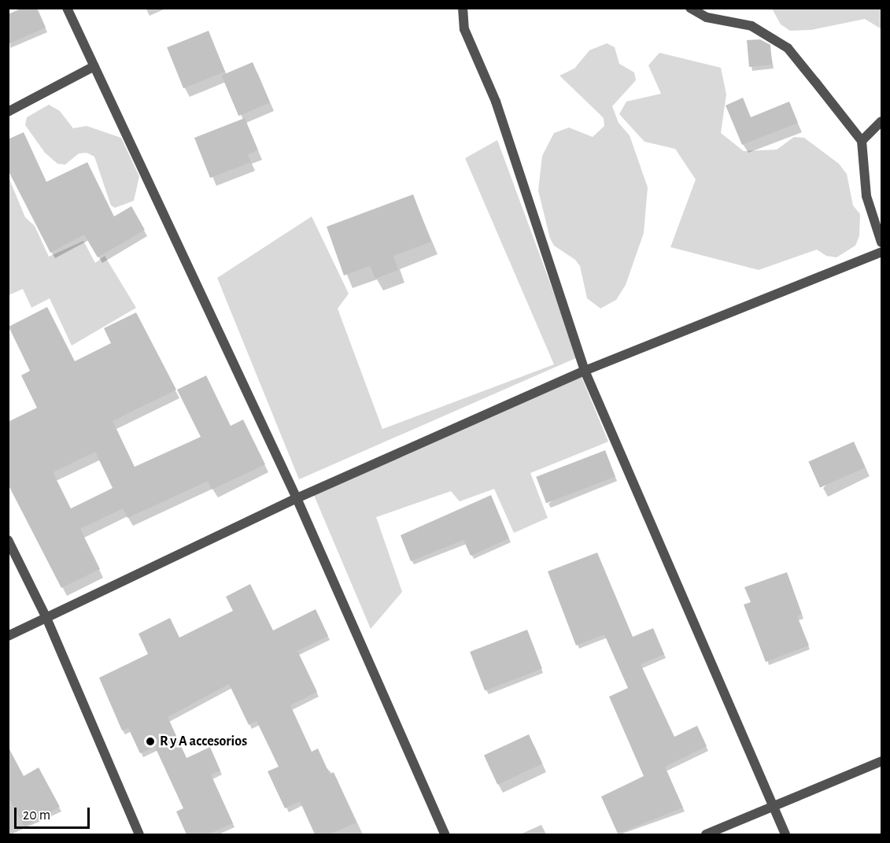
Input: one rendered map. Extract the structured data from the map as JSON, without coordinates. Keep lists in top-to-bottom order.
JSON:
{
  "places": ["R y A accesorios"],
  "scale_bar": "20 m"
}
